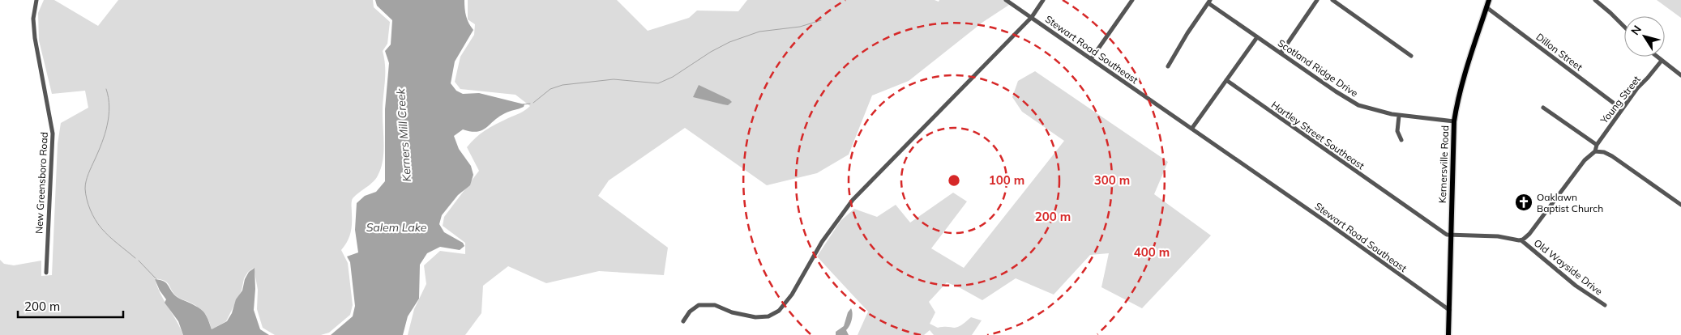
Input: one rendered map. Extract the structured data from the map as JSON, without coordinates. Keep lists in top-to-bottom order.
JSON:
{
  "streets": {
    "main road": ["Kernersville Road"],
    "street": [
      "Stewart Road Southeast",
      "Dillon Street",
      "Scotland Ridge Drive",
      "Young Street",
      "Hartley Street Southeast",
      "New Greensboro Road",
      "Old Wayside Drive"
    ]
  },
  "crossings": [
    ["Stewart Road Southeast", "Kernersville Road"],
    ["Dillon Street", "Young Street"],
    ["Dillon Street", "Kernersville Road"],
    ["Scotland Ridge Drive", "Kernersville Road"],
    ["Hartley Street Southeast", "Kernersville Road"]
  ],
  "water": ["Kerners Mill Creek", "Salem Lake"],
  "places": {
    "church": ["Oaklawn Baptist Church"]
  },
  "scale_bar": "200 m",
  "north": "top left",
  "rings": [
    "100 m",
    "300 m",
    "200 m",
    "400 m"
  ]
}
